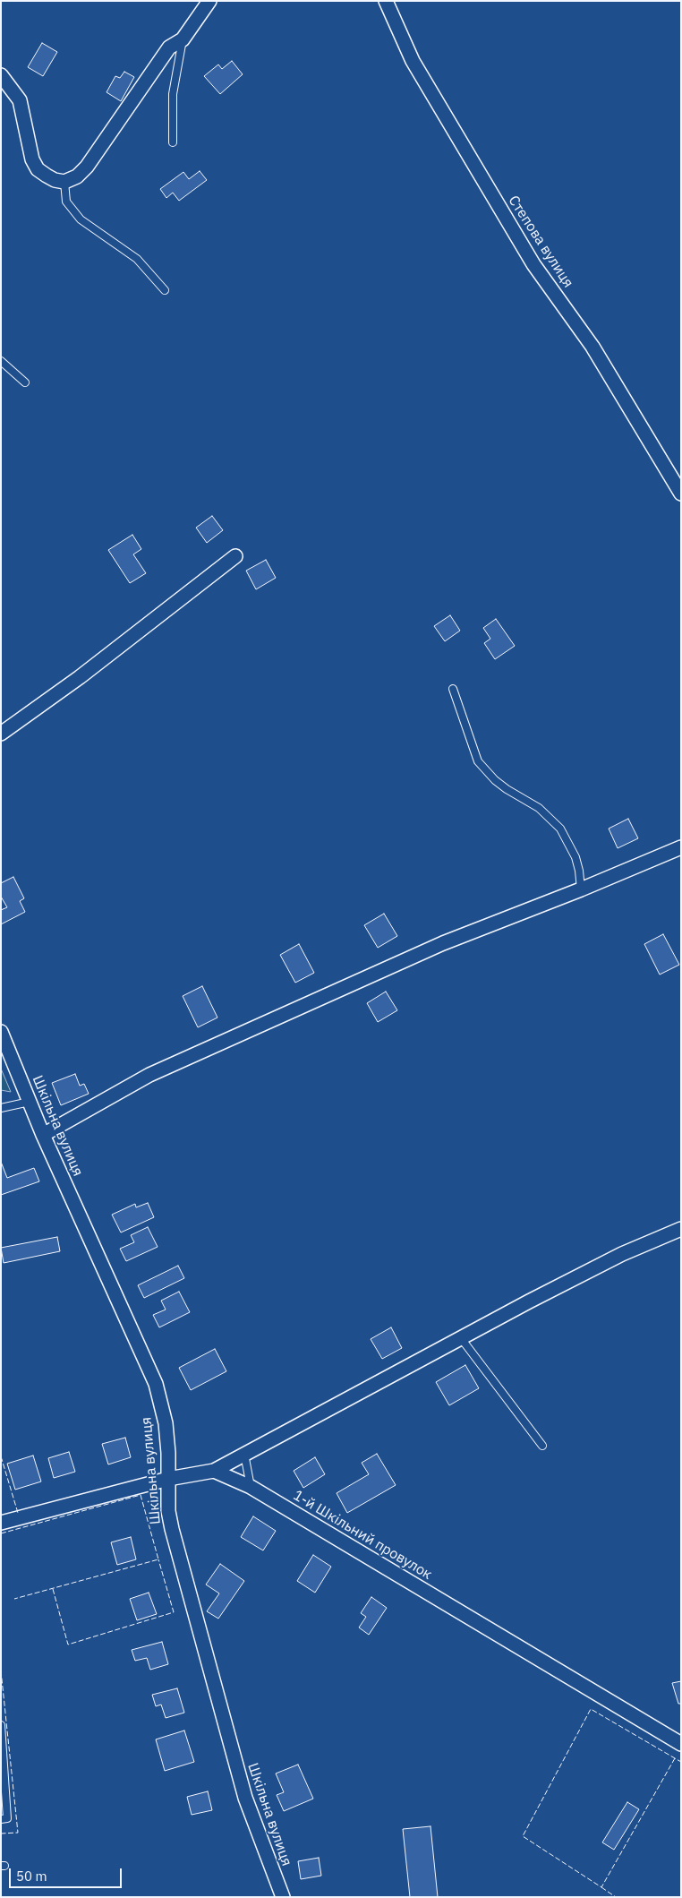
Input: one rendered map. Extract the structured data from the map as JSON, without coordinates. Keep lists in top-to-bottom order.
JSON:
{
  "streets": {
    "street": ["Степова вулиця", "Шкільна вулиця", "1-й Шкільний провулок"]
  },
  "scale_bar": "50 m"
}
